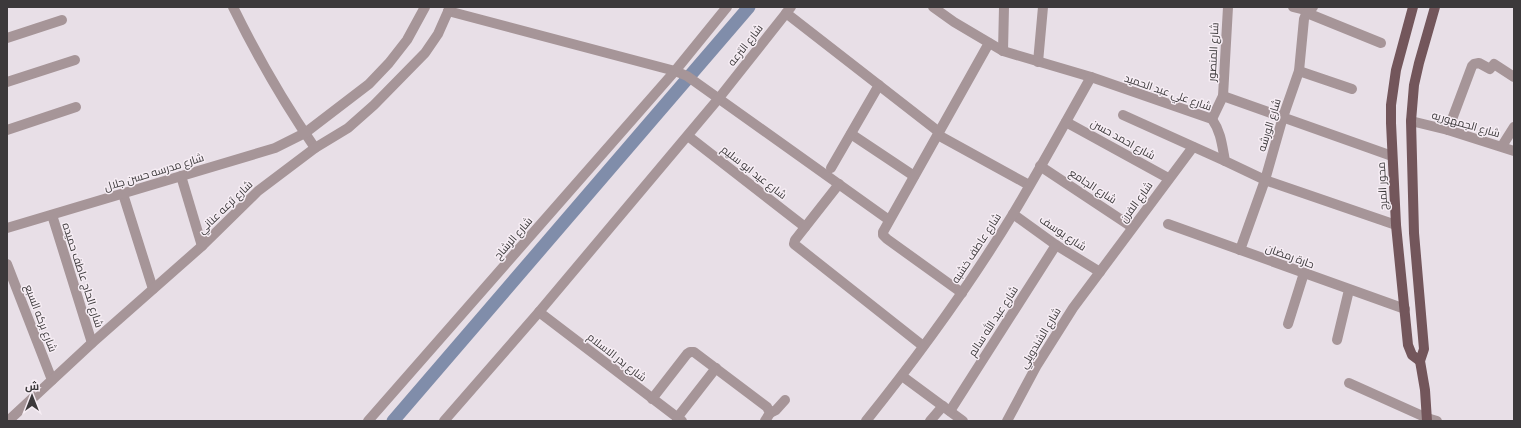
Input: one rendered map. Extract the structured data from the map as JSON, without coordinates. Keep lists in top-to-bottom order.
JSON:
{
  "streets": {
    "main road": ["محور المرج"],
    "street": [
      "شارع الترعه",
      "شارع المنصور",
      "شارع علي عبد الحميد",
      "شارع الجمهوريه",
      "شارع الورشه",
      "شارع احمد حسن",
      "شارع مدرسه حسن جلال",
      "شارع عيد ابو سليم",
      "شارع الجامع",
      "شارع الفرن",
      "شارع ترعه عناني",
      "شارع يوسف",
      "شارع الرشاح",
      "شارع عاطف خشبه",
      "حارة رمضان",
      "شارع الحاج عاطف حميده",
      "شارع بركه السبع",
      "شارع عبد الله سالم",
      "شارع الشندويلي",
      "شارع بدر الاسلام"
    ]
  },
  "crossings": [
    ["شارع المنصور", "شارع علي عبد الحميد"],
    ["شارع علي عبد الحميد", "شارع عاطف خشبه"],
    ["شارع الجمهوريه", "محور المرج"],
    ["شارع الورشه", "حارة رمضان"],
    ["شارع احمد حسن", "شارع الفرن"],
    ["شارع احمد حسن", "شارع عاطف خشبه"],
    ["شارع مدرسه حسن جلال", "شارع الحاج عاطف حميده"],
    ["شارع الجامع", "شارع الفرن"],
    ["شارع الجامع", "شارع عاطف خشبه"],
    ["محور المرج", "حارة رمضان"],
    ["شارع الفرن", "شارع يوسف"],
    ["شارع الفرن", "شارع الشندويلي"],
    ["شارع ترعه عناني", "شارع الحاج عاطف حميده"],
    ["شارع ترعه عناني", "شارع بركه السبع"],
    ["شارع يوسف", "شارع عاطف خشبه"],
    ["شارع يوسف", "شارع عبد الله سالم"],
    ["شارع يوسف", "شارع الشندويلي"]
  ],
  "north": "top"
}
